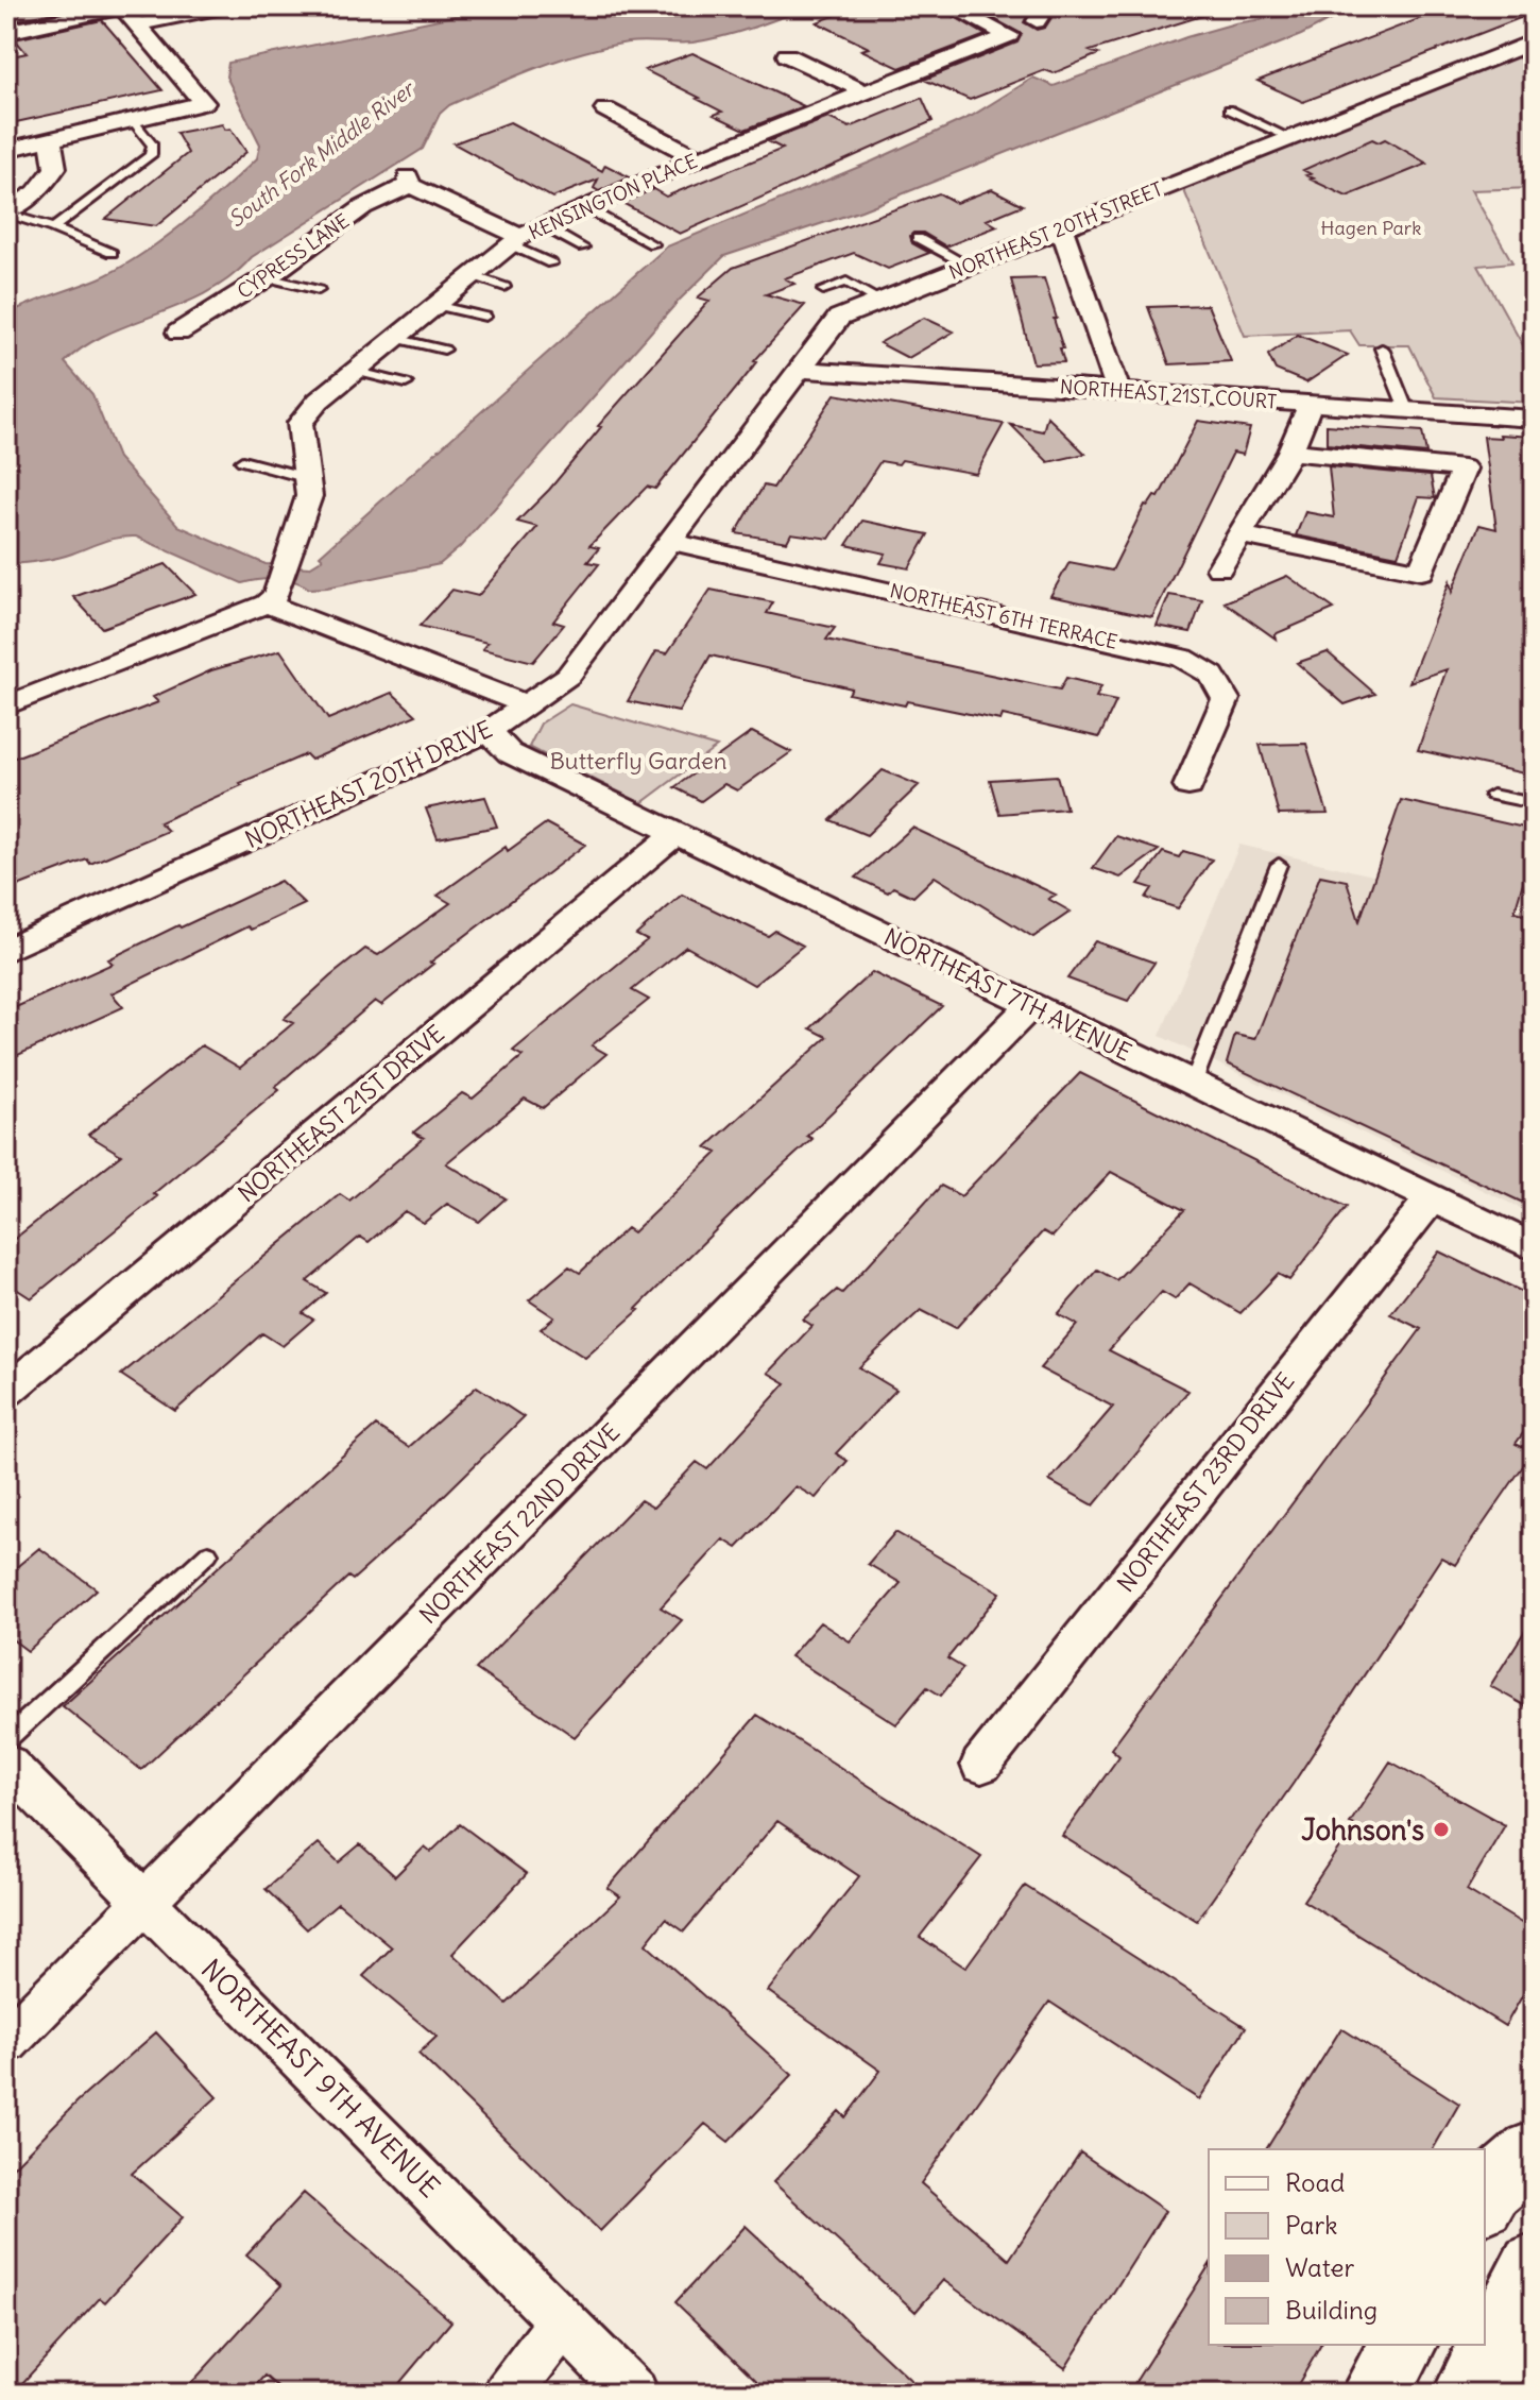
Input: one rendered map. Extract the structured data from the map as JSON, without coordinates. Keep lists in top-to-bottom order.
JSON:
{
  "streets": {
    "street": [
      "KENSINGTON PLACE",
      "NORTHEAST 20TH STREET",
      "CYPRESS LANE",
      "NORTHEAST 21ST COURT",
      "NORTHEAST 6TH TERRACE",
      "NORTHEAST 20TH DRIVE",
      "NORTHEAST 7TH AVENUE",
      "NORTHEAST 21ST DRIVE",
      "NORTHEAST 23RD DRIVE",
      "NORTHEAST 22ND DRIVE",
      "NORTHEAST 9TH AVENUE"
    ]
  },
  "crossings": [
    ["KENSINGTON PLACE", "CYPRESS LANE"],
    ["NORTHEAST 20TH STREET", "NORTHEAST 21ST COURT"],
    ["NORTHEAST 20TH STREET", "NORTHEAST 6TH TERRACE"],
    ["NORTHEAST 20TH STREET", "NORTHEAST 20TH DRIVE"],
    ["NORTHEAST 6TH TERRACE", "NORTHEAST 20TH DRIVE"],
    ["NORTHEAST 20TH DRIVE", "NORTHEAST 7TH AVENUE"],
    ["NORTHEAST 7TH AVENUE", "NORTHEAST 21ST DRIVE"],
    ["NORTHEAST 7TH AVENUE", "NORTHEAST 23RD DRIVE"],
    ["NORTHEAST 7TH AVENUE", "NORTHEAST 22ND DRIVE"],
    ["NORTHEAST 22ND DRIVE", "NORTHEAST 9TH AVENUE"]
  ],
  "water": ["South Fork Middle River"],
  "parks": ["Hagen Park", "Butterfly Garden"],
  "places": ["Johnson's"],
  "legend": [
    "Road",
    "Park",
    "Water",
    "Building"
  ]
}
